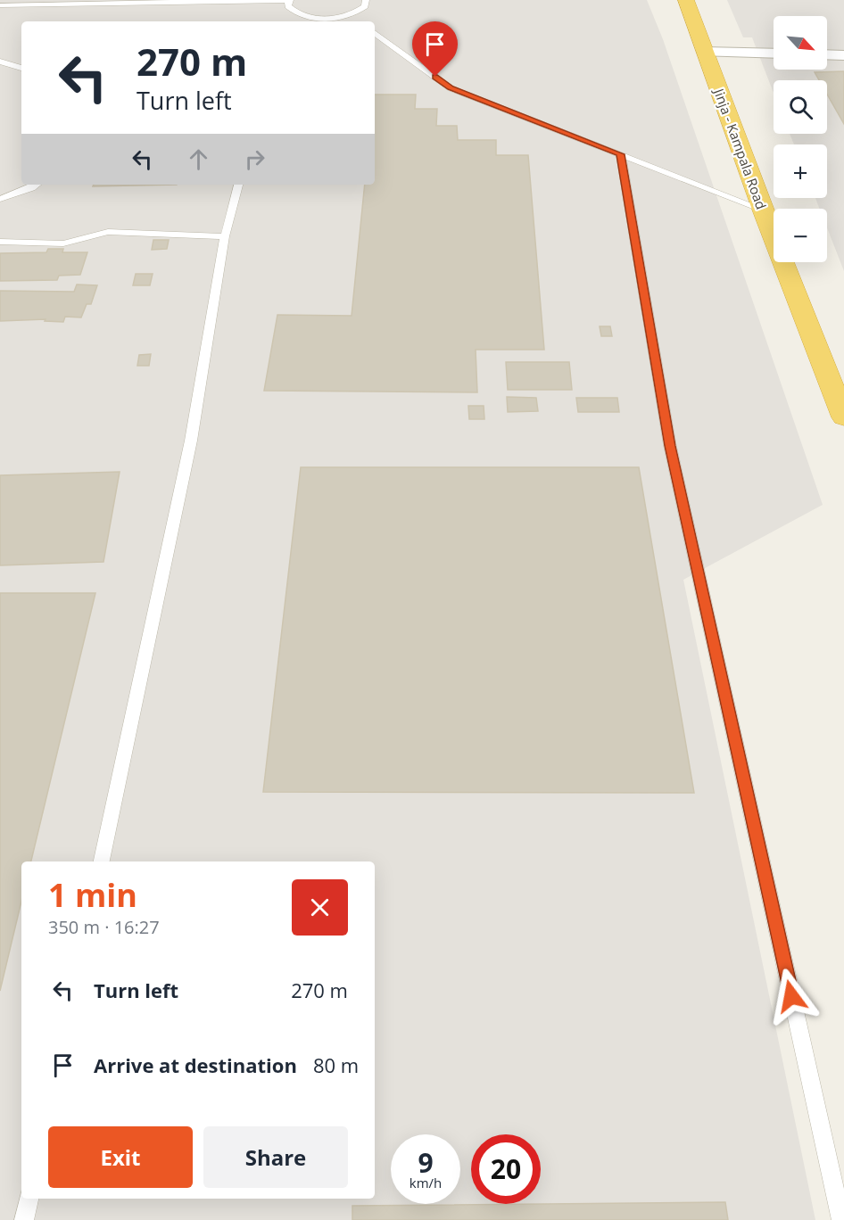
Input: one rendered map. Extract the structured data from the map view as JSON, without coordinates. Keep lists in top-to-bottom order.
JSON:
{
  "streets": {
    "highway": ["Jinja - Kampala Road"]
  },
  "north": "bottom right",
  "page": {
    "map_buttons": ["+", "−"],
    "turn": ["270 m", "Turn left"],
    "heading": ["1 min", "350 m · 16:27"],
    "list": [
      {
        "name": "Turn left",
        "value": "270 m"
      },
      {
        "name": "Arrive at destination",
        "value": "80 m"
      }
    ],
    "buttons": ["Exit", "Share"],
    "speed": "9 km/h",
    "limit": "20"
  }
}
